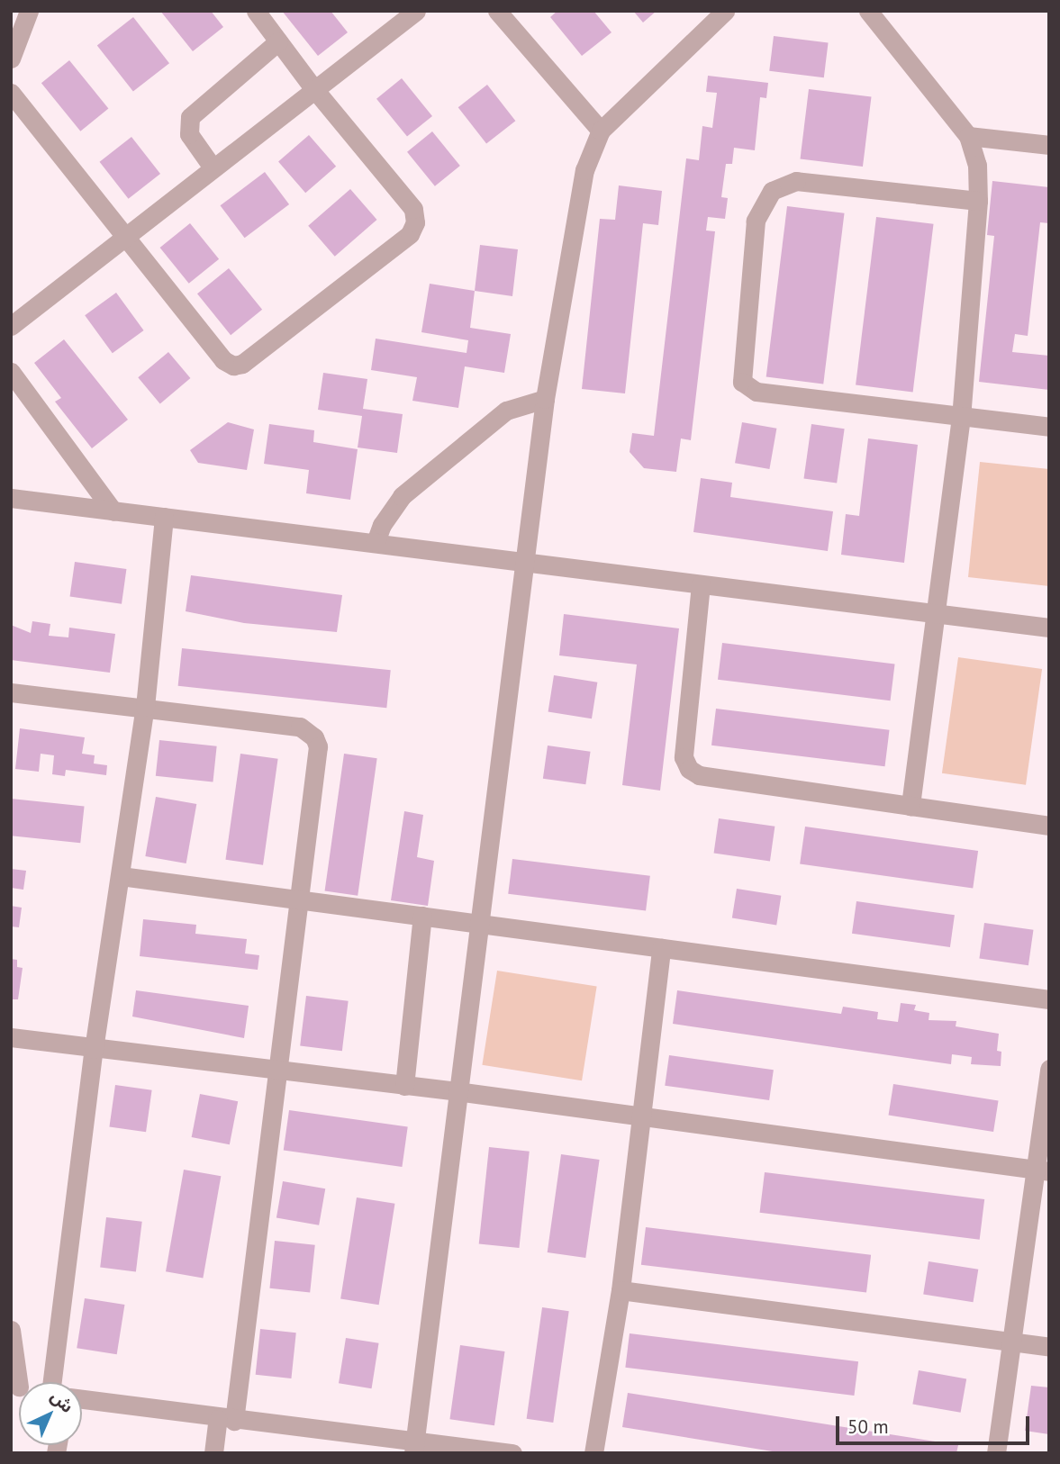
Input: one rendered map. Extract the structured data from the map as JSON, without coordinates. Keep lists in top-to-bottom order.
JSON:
{
  "scale_bar": "50 m",
  "north": "top right"
}
